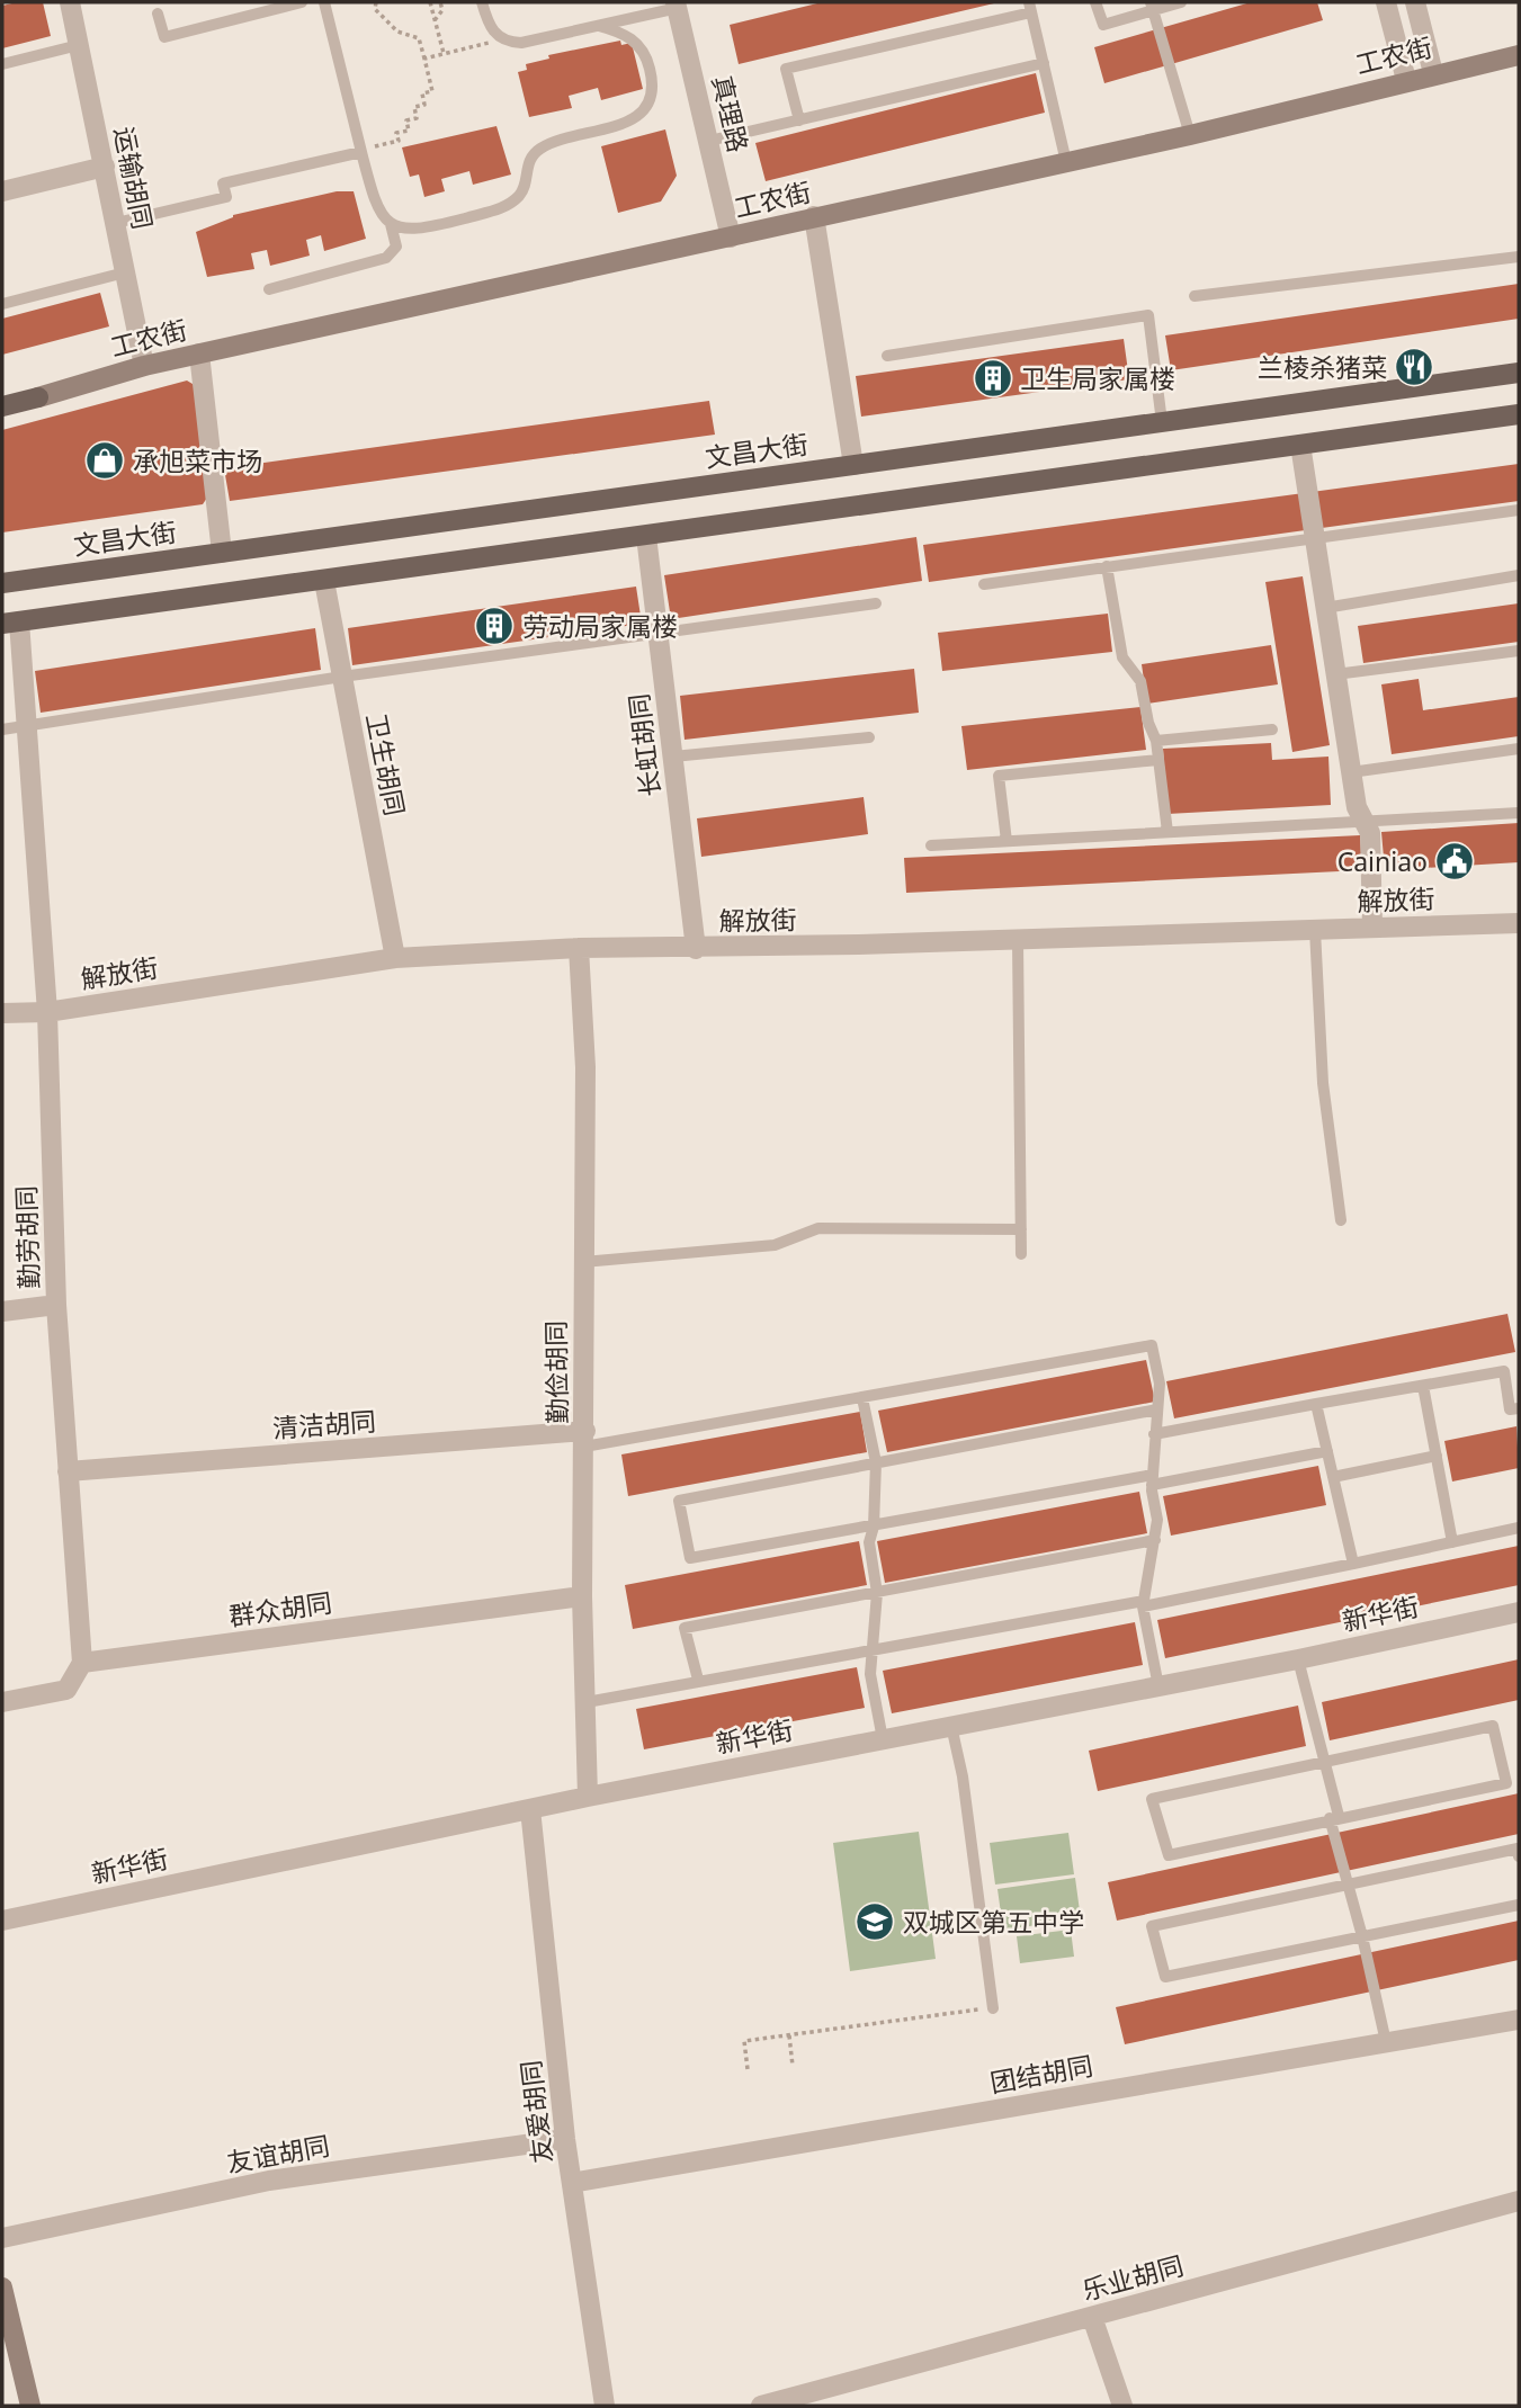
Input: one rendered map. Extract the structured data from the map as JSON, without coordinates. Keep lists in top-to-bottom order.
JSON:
{
  "streets": {
    "main road": ["工农街", "文昌大街"],
    "street": [
      "真理路",
      "运输胡同",
      "长虹胡同",
      "卫生胡同",
      "解放街",
      "勤劳胡同",
      "勤俭胡同",
      "清洁胡同",
      "群众胡同",
      "新华街",
      "团结胡同",
      "友爱胡同",
      "友谊胡同",
      "乐业胡同"
    ]
  },
  "crossings": [
    ["工农街", "真理路"],
    ["工农街", "运输胡同"],
    ["长虹胡同", "解放街"],
    ["卫生胡同", "解放街"],
    ["解放街", "勤劳胡同"],
    ["解放街", "勤俭胡同"],
    ["勤劳胡同", "清洁胡同"],
    ["勤劳胡同", "群众胡同"],
    ["勤俭胡同", "清洁胡同"],
    ["勤俭胡同", "群众胡同"],
    ["勤俭胡同", "新华街"],
    ["新华街", "友爱胡同"],
    ["团结胡同", "友爱胡同"],
    ["友爱胡同", "友谊胡同"]
  ],
  "places": {
    "restaurant": ["兰棱杀猪菜"],
    "building": ["卫生局家属楼", "劳动局家属楼"],
    "shop": ["承旭菜市场"],
    "public building": ["Cainiao"],
    "school or university": ["双城区第五中学"]
  }
}
